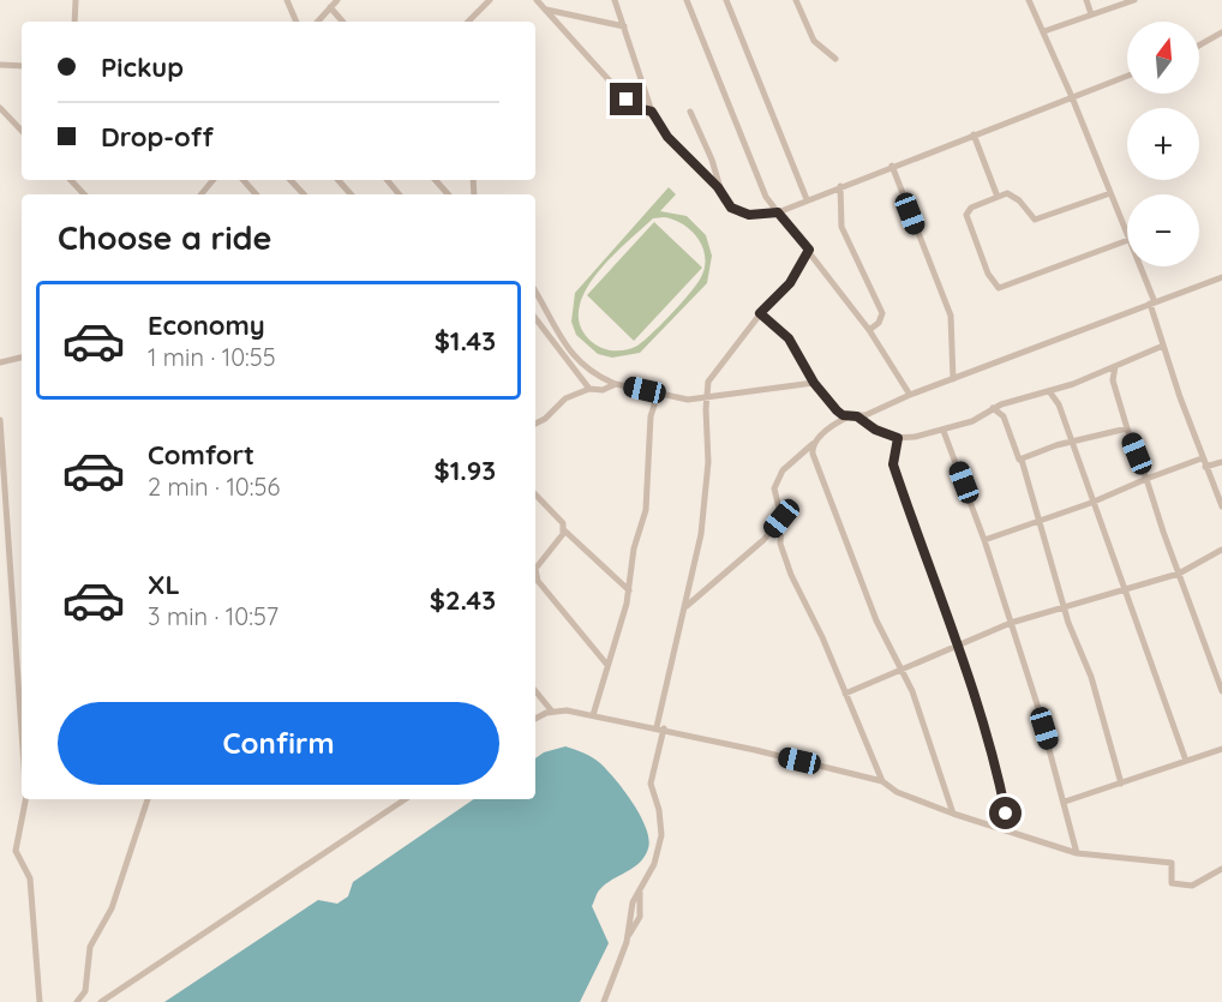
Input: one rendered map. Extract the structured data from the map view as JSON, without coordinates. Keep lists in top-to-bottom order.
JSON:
{
  "north": "top",
  "page": {
    "map_buttons": ["+", "−"],
    "banner": ["Pickup", "Drop-off"],
    "heading": "Choose a ride",
    "list": [
      {
        "name": "Economy",
        "note": "1 min · 10:55",
        "value": "$1.43"
      },
      {
        "name": "Comfort",
        "note": "2 min · 10:56",
        "value": "$1.93"
      },
      {
        "name": "XL",
        "note": "3 min · 10:57",
        "value": "$2.43"
      }
    ],
    "buttons": "Confirm"
  }
}
